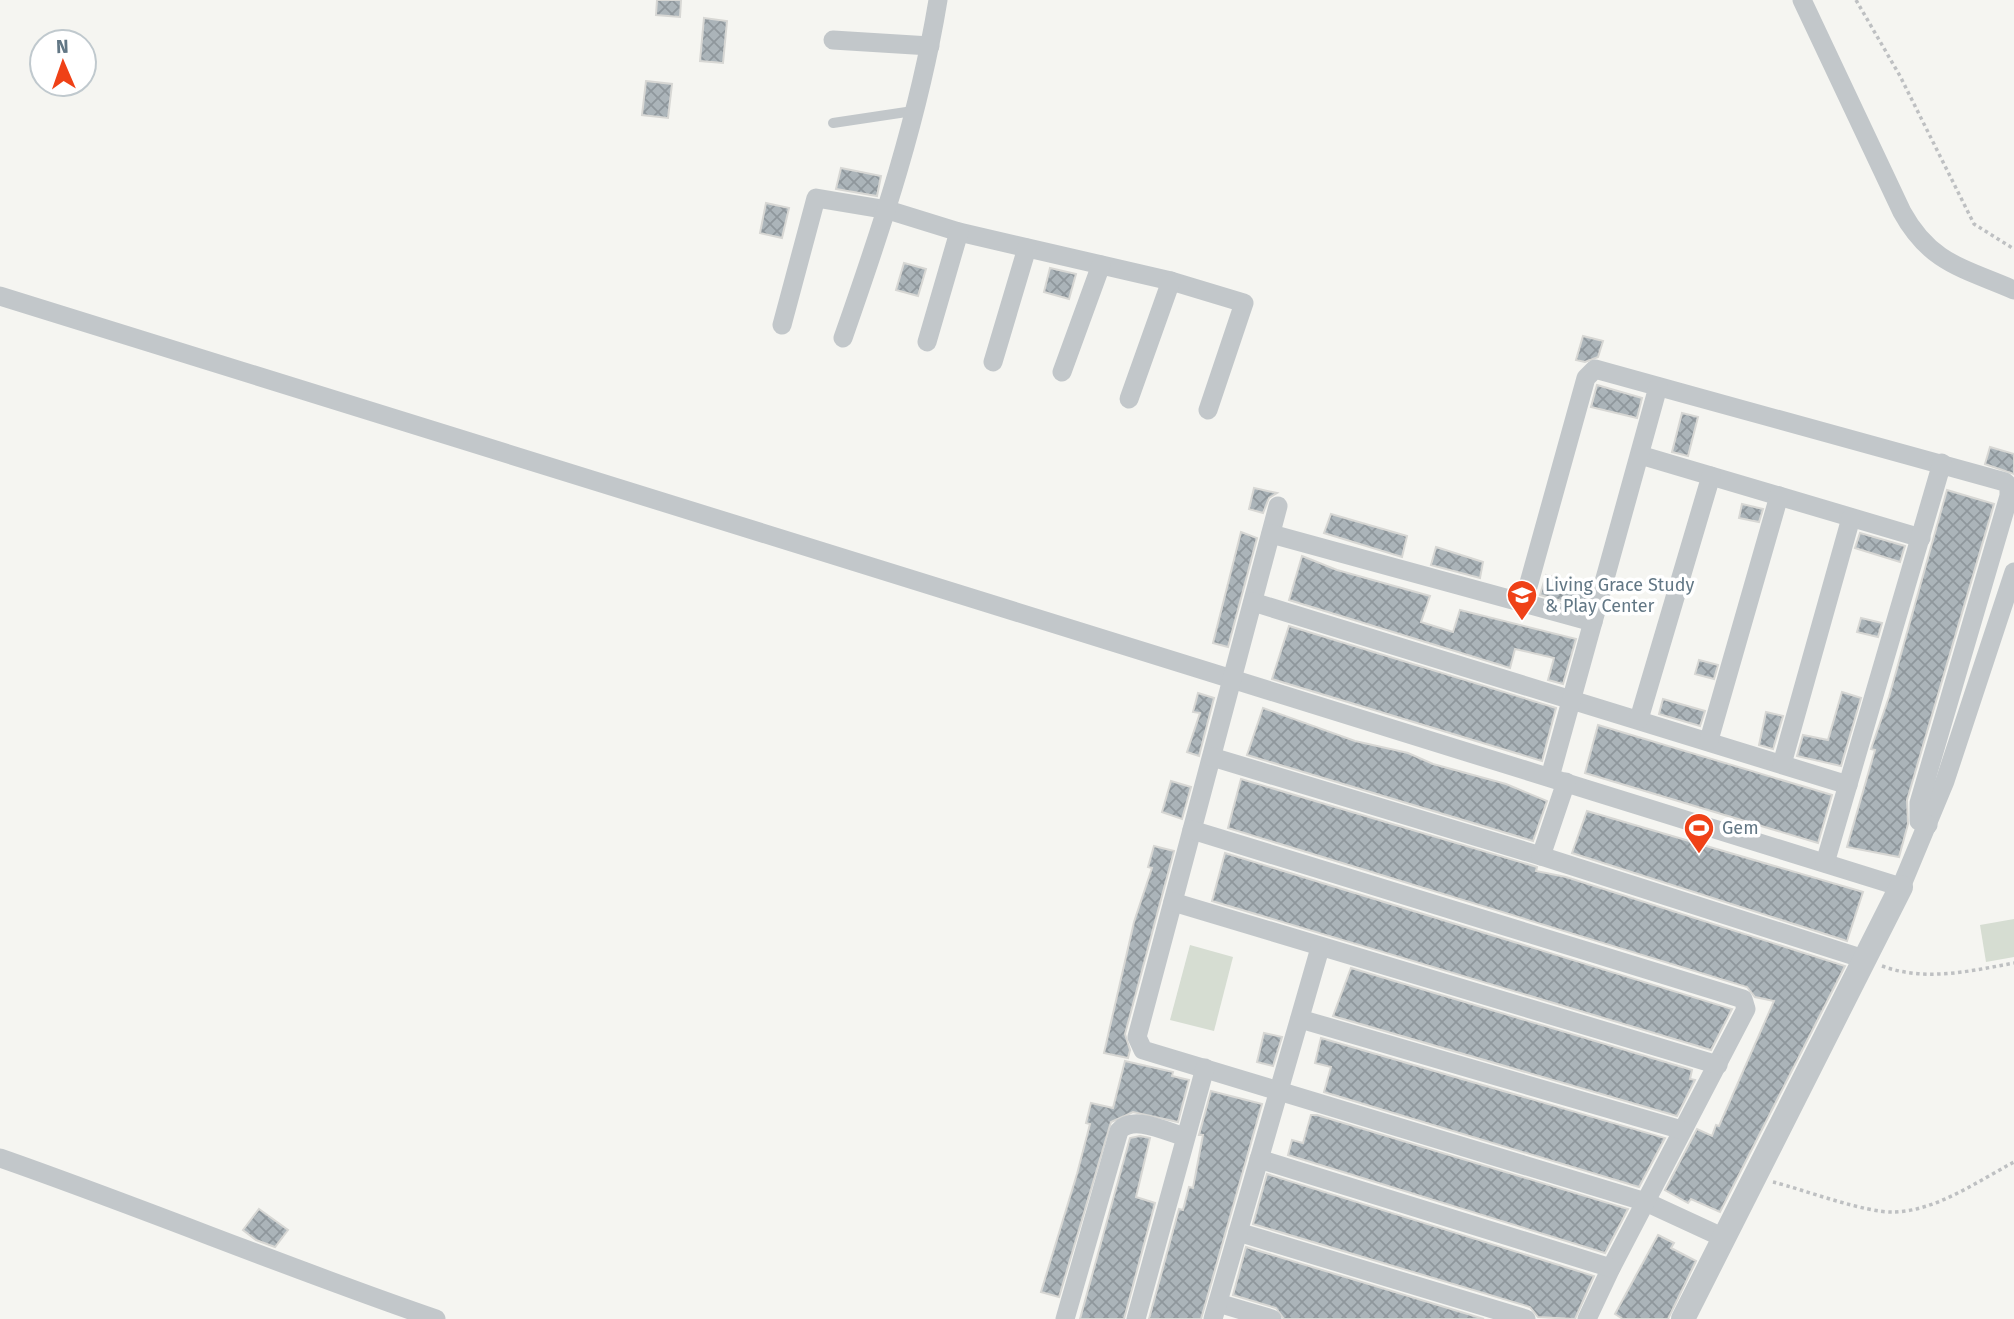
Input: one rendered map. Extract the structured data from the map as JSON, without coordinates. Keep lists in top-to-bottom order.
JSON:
{
  "places": {
    "school or university": ["Living Grace Study & Play Center"],
    "sports": ["Gem"]
  },
  "north": "top"
}
